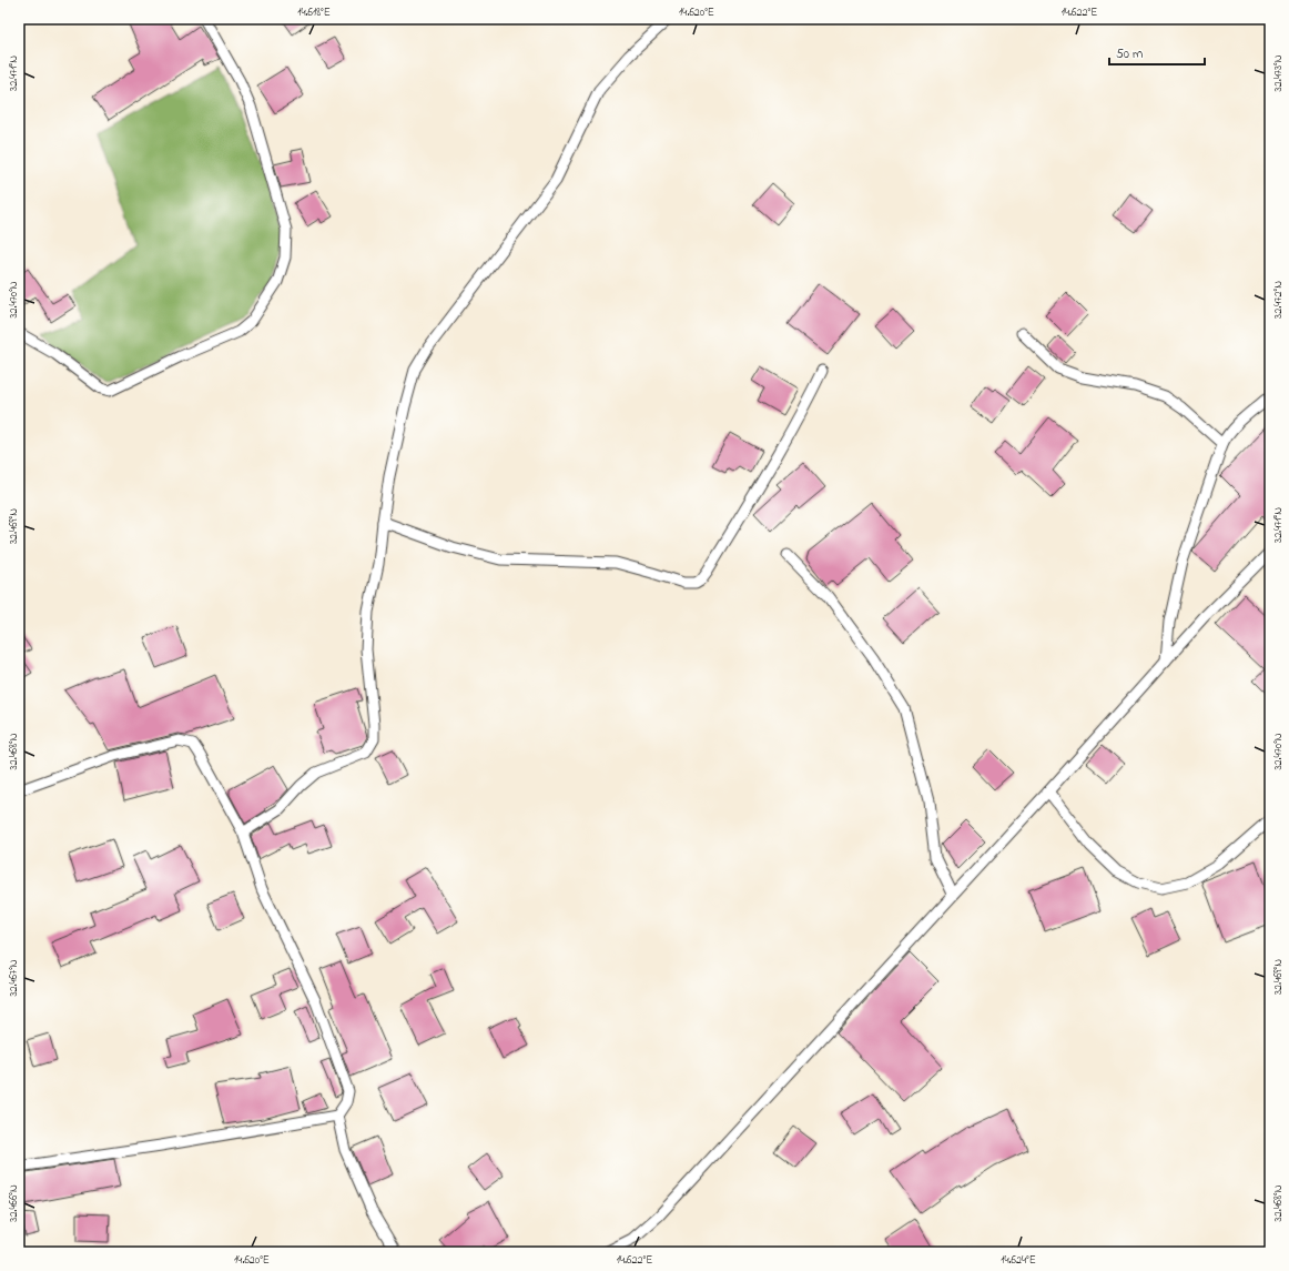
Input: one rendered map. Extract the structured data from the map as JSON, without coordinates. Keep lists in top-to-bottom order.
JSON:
{
  "scale_bar": "50 m",
  "coordinates": [
    "14.618°E",
    "14.620°E",
    "14.622°E",
    "32.473°N",
    "32.471°N",
    "32.472°N",
    "32.470°N",
    "32.469°N",
    "32.468°N",
    "32.467°N",
    "32.466°N",
    "14.624°E"
  ]
}
